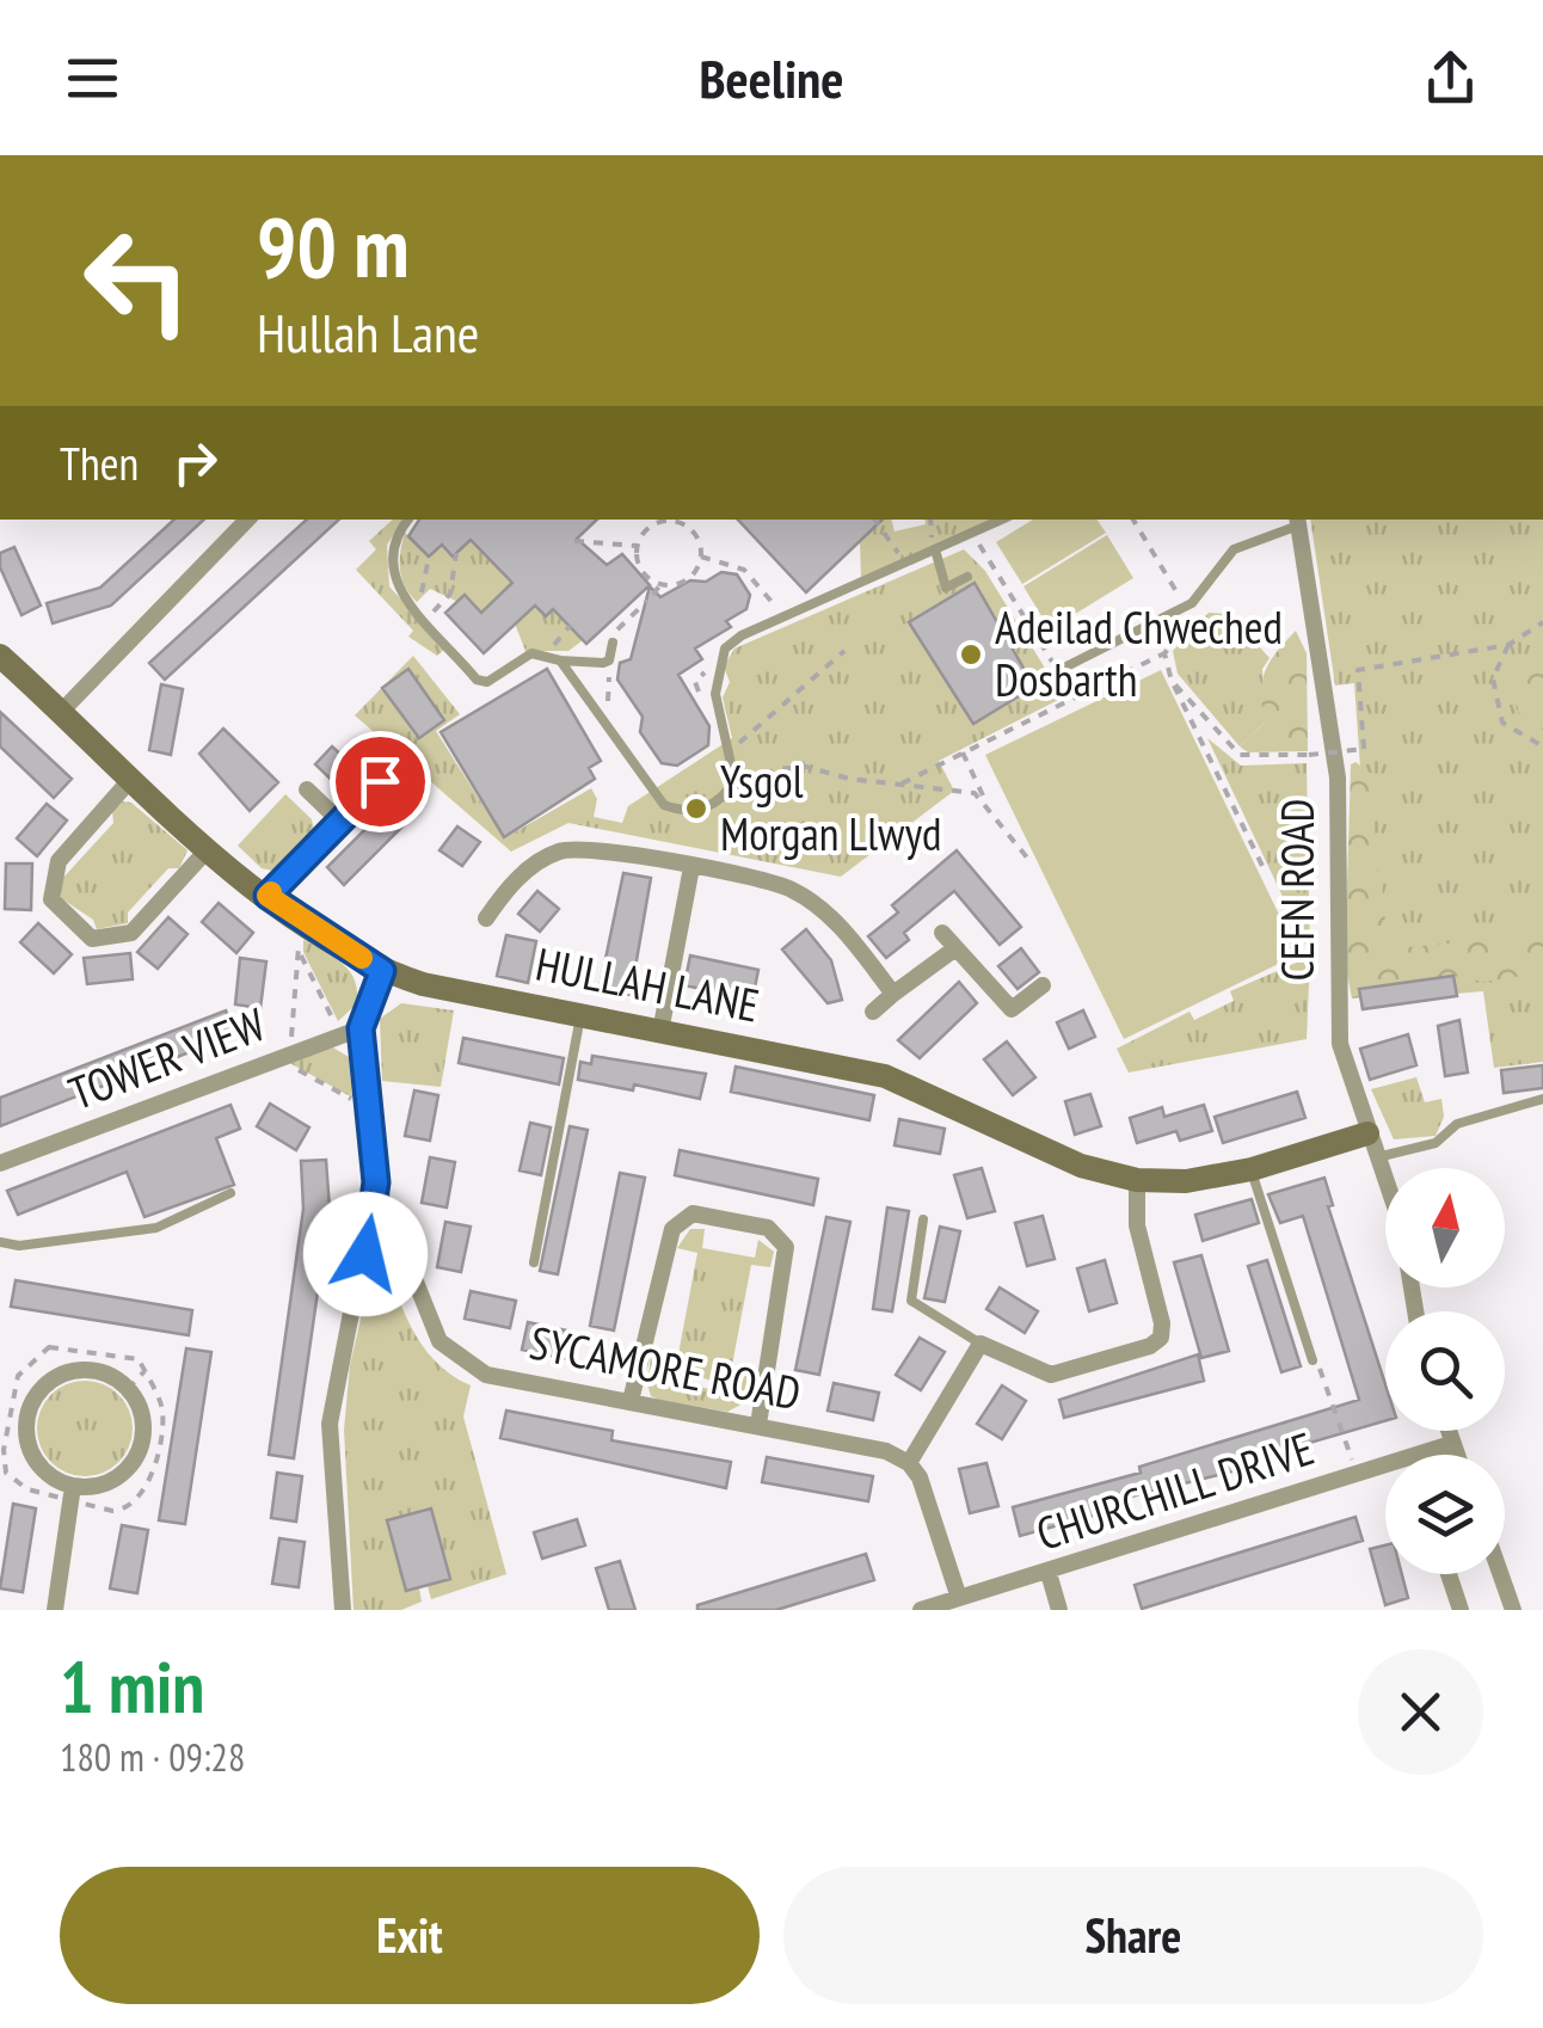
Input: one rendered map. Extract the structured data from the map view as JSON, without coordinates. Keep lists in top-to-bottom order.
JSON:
{
  "streets": {
    "street": [
      "CEFN ROAD",
      "HULLAH LANE",
      "TOWER VIEW",
      "SYCAMORE ROAD",
      "CHURCHILL DRIVE"
    ]
  },
  "crossings": [
    ["CEFN ROAD", "HULLAH LANE"]
  ],
  "places": ["Adeilad Chweched Dosbarth", "Ysgol Morgan Llwyd"],
  "north": "top",
  "page": {
    "header": "Beeline",
    "turn": ["90 m", "Hullah Lane"],
    "then": "Then",
    "heading": ["1 min", "180 m · 09:28"],
    "buttons": ["Exit", "Share"]
  }
}
